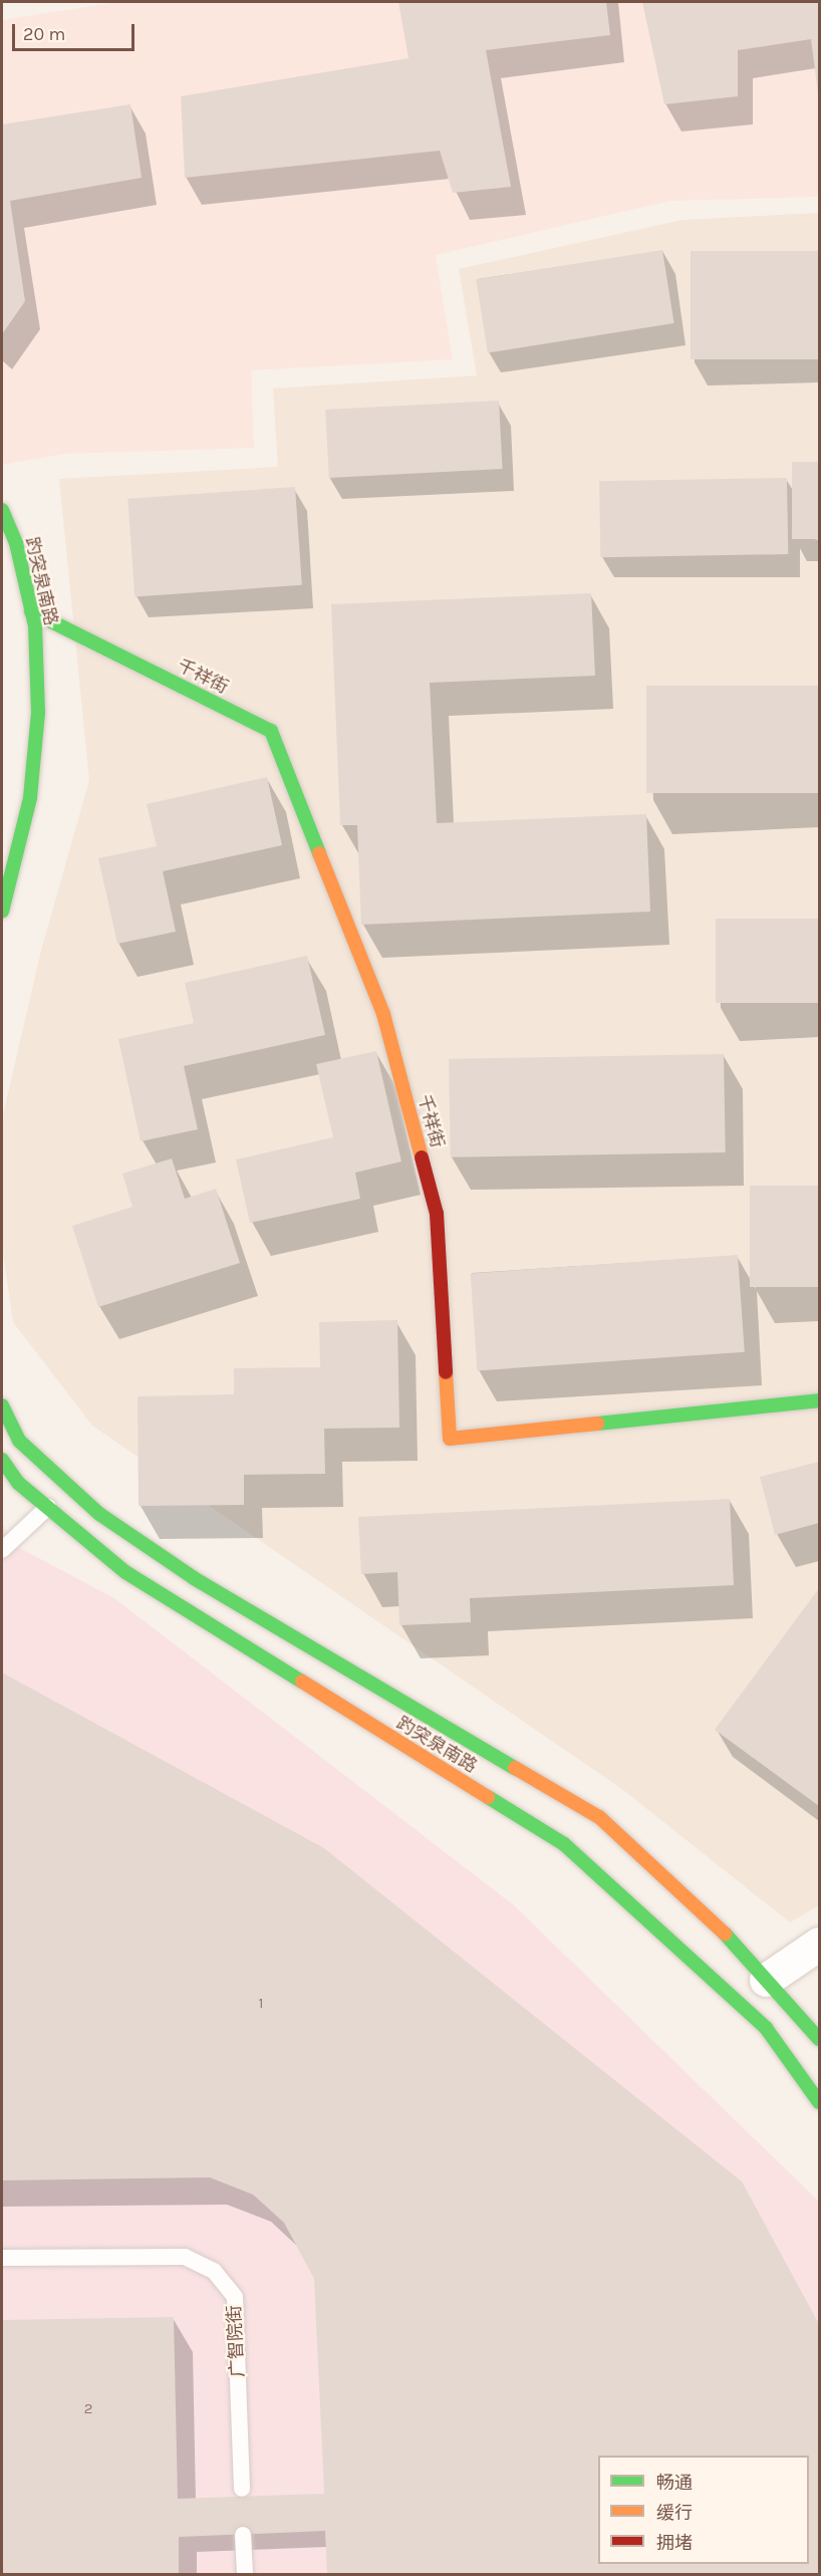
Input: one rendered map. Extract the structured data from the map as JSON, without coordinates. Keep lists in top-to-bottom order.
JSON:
{
  "streets": {
    "main road": ["趵突泉南路", "千祥街"],
    "lane": ["广智院街"]
  },
  "crossings": [
    ["趵突泉南路", "千祥街"]
  ],
  "house_numbers": ["1", "2"],
  "legend": ["畅通", "缓行", "拥堵"],
  "scale_bar": "20 m"
}
